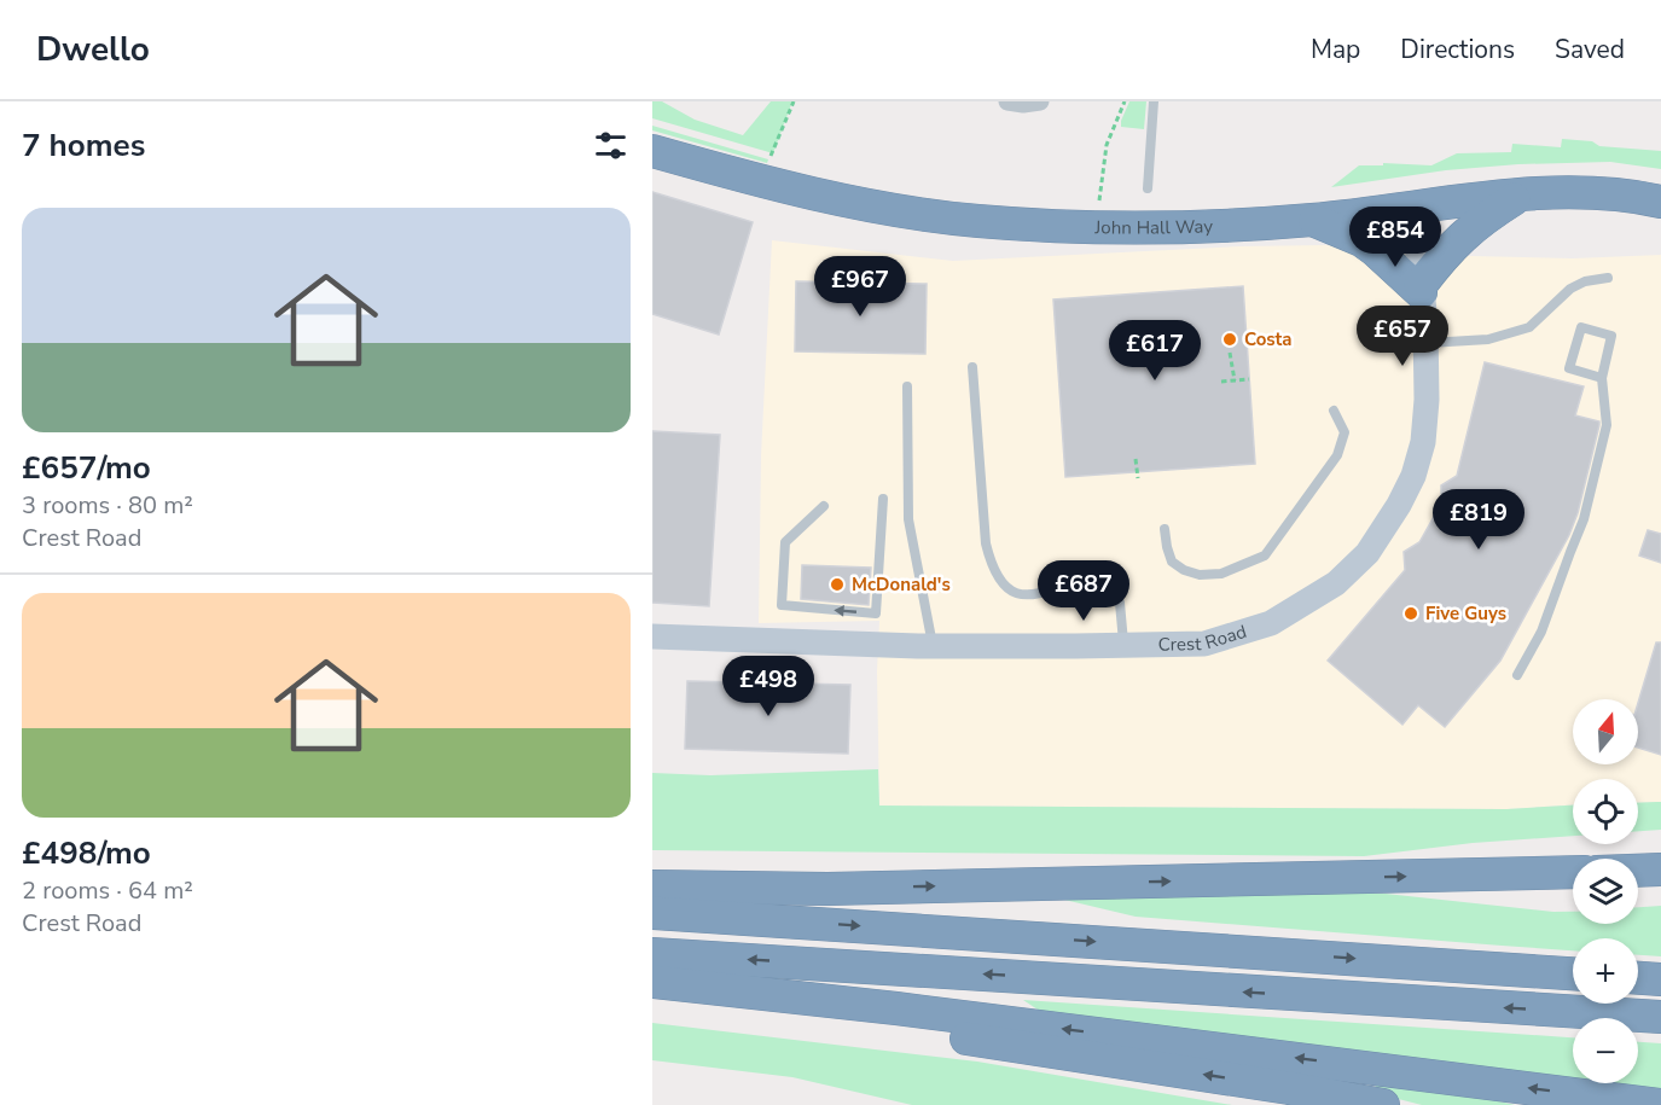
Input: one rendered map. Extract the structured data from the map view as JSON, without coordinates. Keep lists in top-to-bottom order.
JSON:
{
  "streets": {
    "highway": ["John Hall Way"],
    "street": ["Crest Road"]
  },
  "crossings": [
    ["John Hall Way", "Crest Road"]
  ],
  "places": ["Costa", "McDonald's", "Five Guys"],
  "north": "top",
  "page": {
    "header": "Dwello",
    "nav": ["Map", "Directions", "Saved"],
    "heading": "7 homes",
    "list": [
      {
        "name": "£657/mo",
        "note": "3 rooms · 80 m² · Crest Road"
      },
      {
        "name": "£498/mo",
        "note": "2 rooms · 64 m² · Crest Road"
      }
    ],
    "price": [
      "£854",
      "£967",
      "£657",
      "£617",
      "£819",
      "£687",
      "£498"
    ],
    "map_buttons": ["+", "−"]
  }
}
